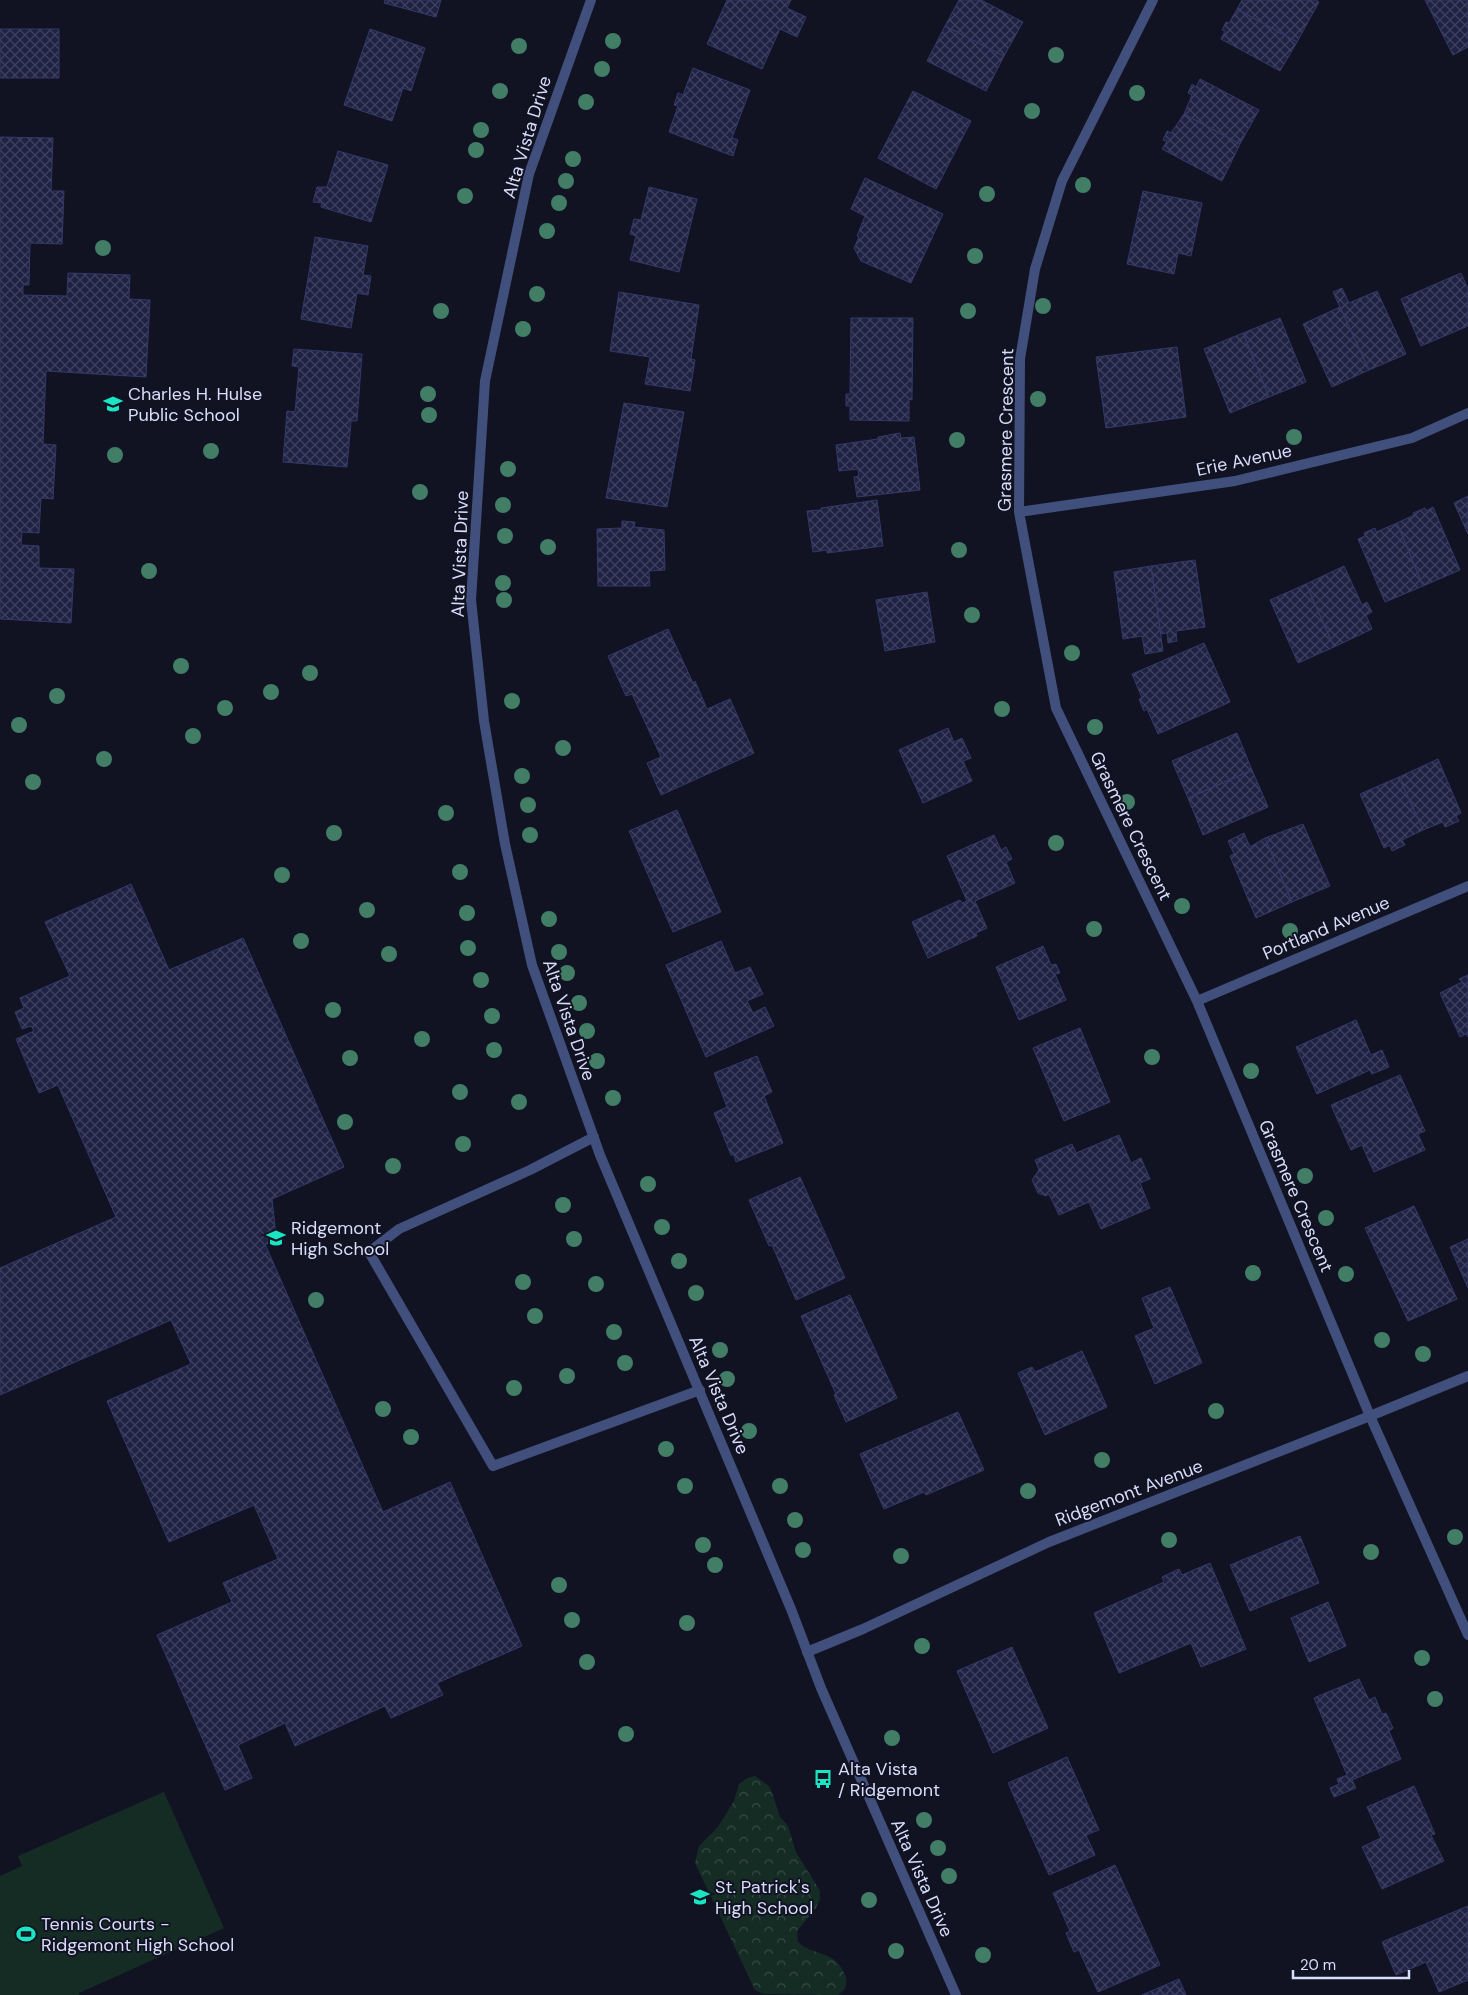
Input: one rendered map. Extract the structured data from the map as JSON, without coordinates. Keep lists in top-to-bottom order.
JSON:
{
  "streets": {
    "street": [
      "Alta Vista Drive",
      "Grasmere Crescent",
      "Erie Avenue",
      "Portland Avenue",
      "Ridgemont Avenue"
    ]
  },
  "crossings": [
    ["Alta Vista Drive", "Ridgemont Avenue"],
    ["Grasmere Crescent", "Erie Avenue"],
    ["Grasmere Crescent", "Portland Avenue"],
    ["Grasmere Crescent", "Ridgemont Avenue"]
  ],
  "places": {
    "school or university": ["Charles H. Hulse Public School", "Ridgemont High School", "St. Patrick's High School"],
    "bus stop": ["Alta Vista / Ridgemont"],
    "sports": ["Tennis Courts - Ridgemont High School"]
  },
  "scale_bar": "20 m"
}
